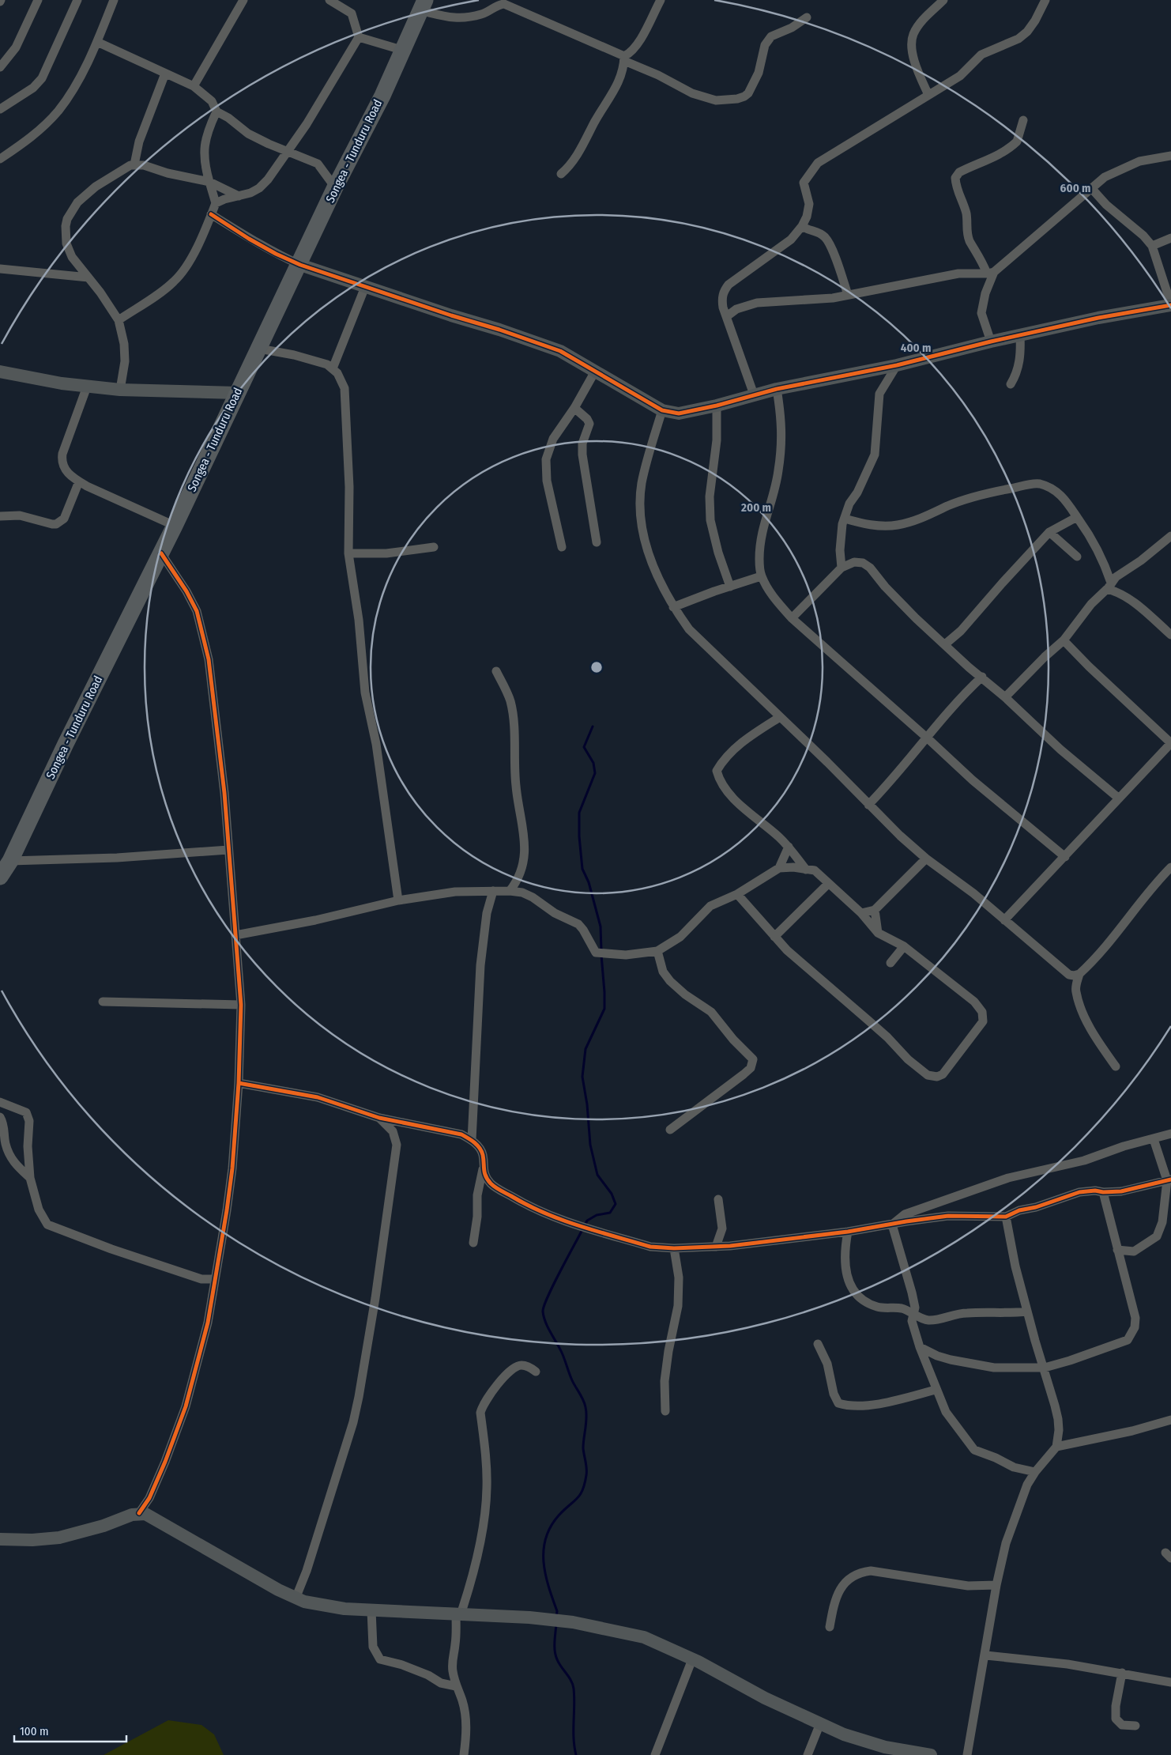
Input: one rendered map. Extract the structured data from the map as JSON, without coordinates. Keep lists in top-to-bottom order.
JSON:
{
  "streets": {
    "highway": ["Songea - Tunduru Road"]
  },
  "scale_bar": "100 m",
  "rings": ["600 m", "400 m", "200 m"]
}
